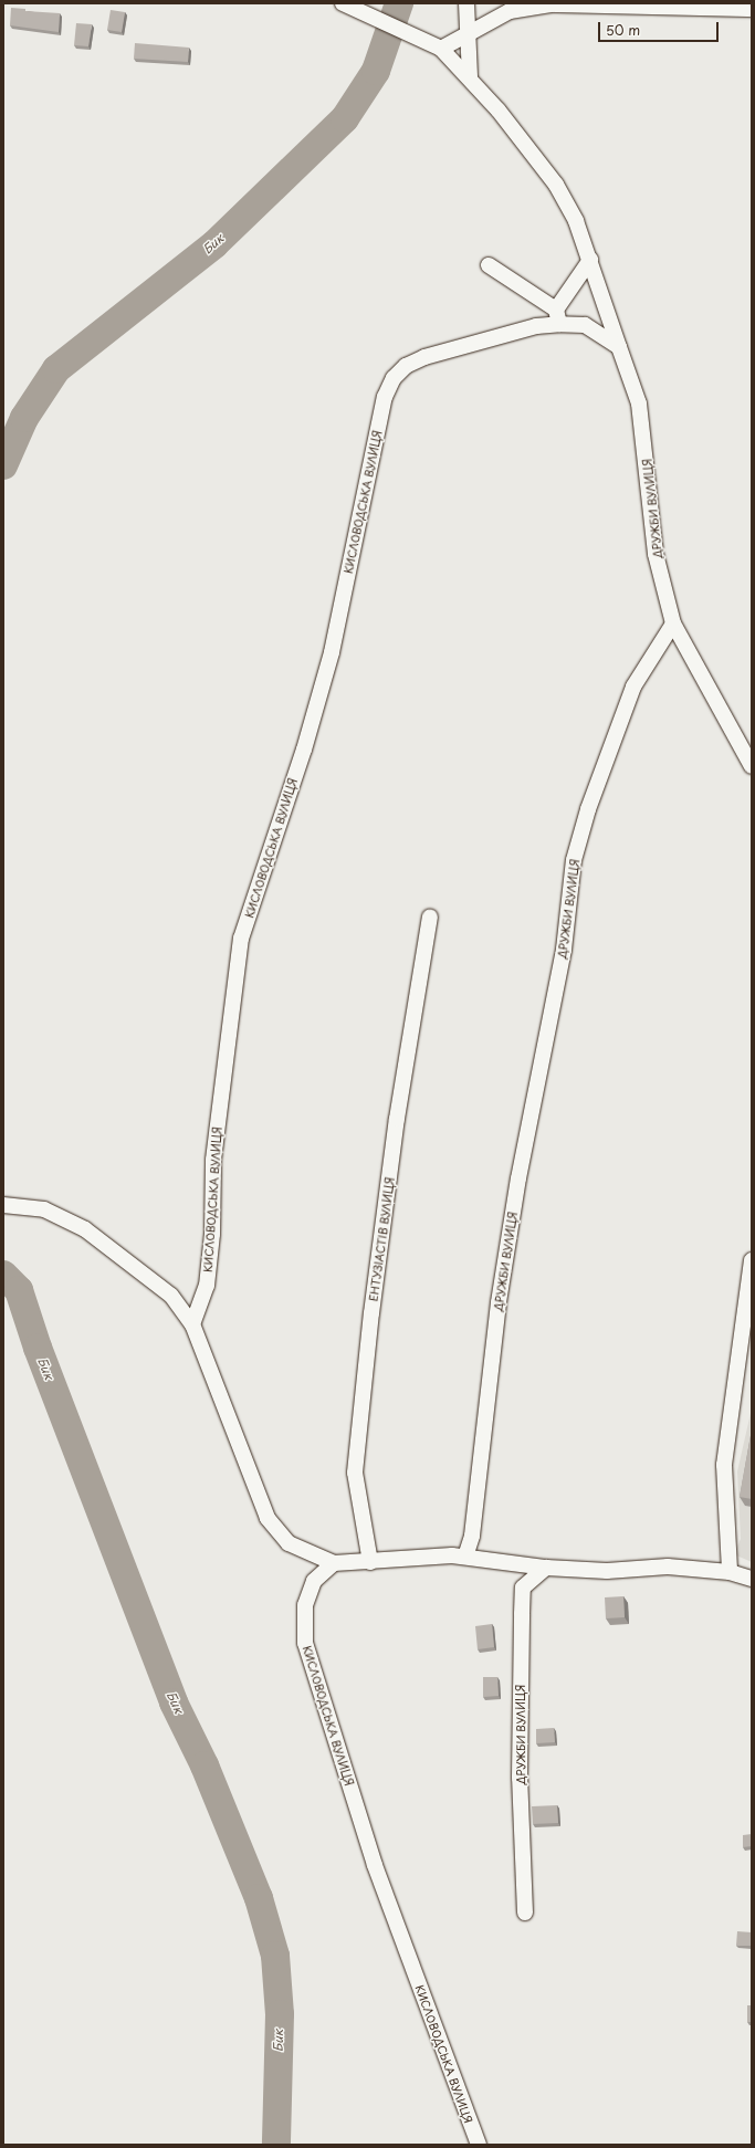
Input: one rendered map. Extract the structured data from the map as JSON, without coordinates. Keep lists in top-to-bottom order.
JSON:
{
  "streets": {
    "street": ["КИСЛОВОДСЬКА ВУЛИЦЯ", "ДРУЖБИ ВУЛИЦЯ", "ЕНТУЗІАСТІВ ВУЛИЦЯ"]
  },
  "water": ["Бик"],
  "scale_bar": "50 m"
}
